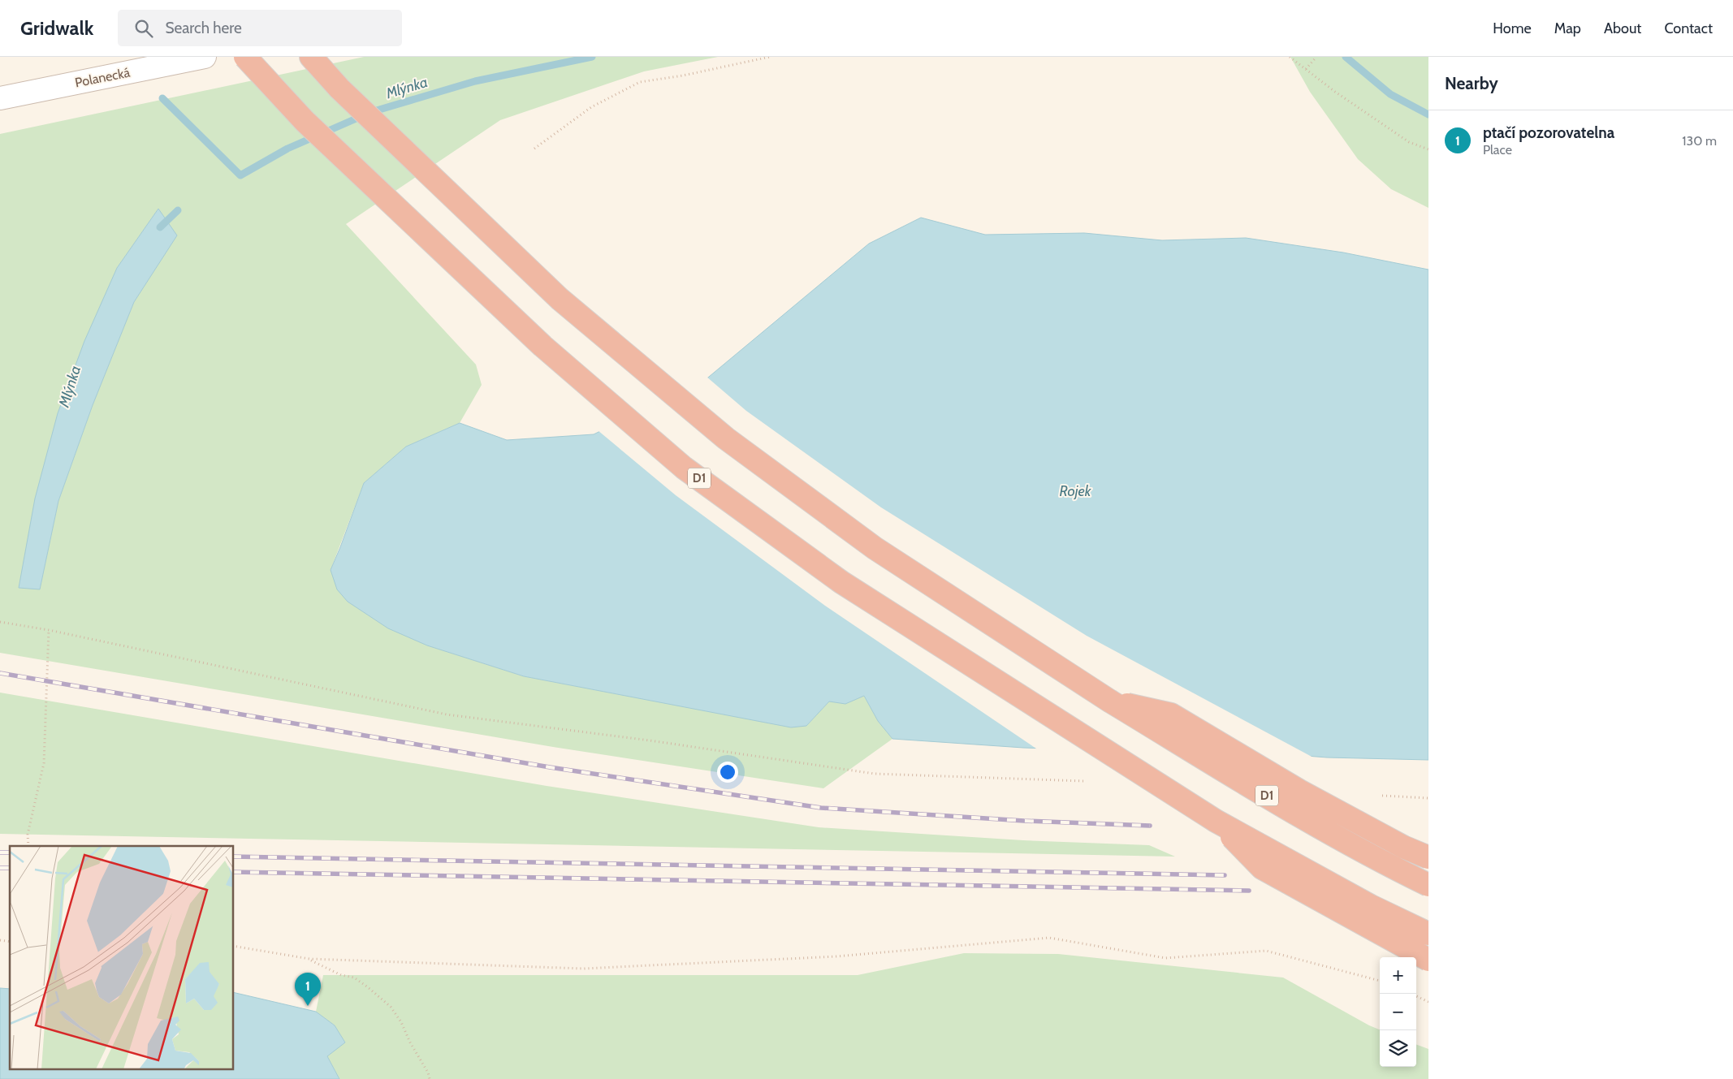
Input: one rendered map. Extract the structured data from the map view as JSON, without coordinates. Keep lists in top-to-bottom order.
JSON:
{
  "streets": {
    "highway": ["D1"],
    "street": ["Polanecká"]
  },
  "water": ["Mlýnka", "Rojek"],
  "page": {
    "header": "Gridwalk",
    "search": "Search here",
    "nav": [
      "Home",
      "Map",
      "About",
      "Contact"
    ],
    "heading": "Nearby",
    "list": [
      {
        "mark": "1",
        "name": "ptačí pozorovatelna",
        "note": "Place",
        "value": "130 m"
      }
    ],
    "map_buttons": ["+", "−"],
    "pins": "1"
  }
}
